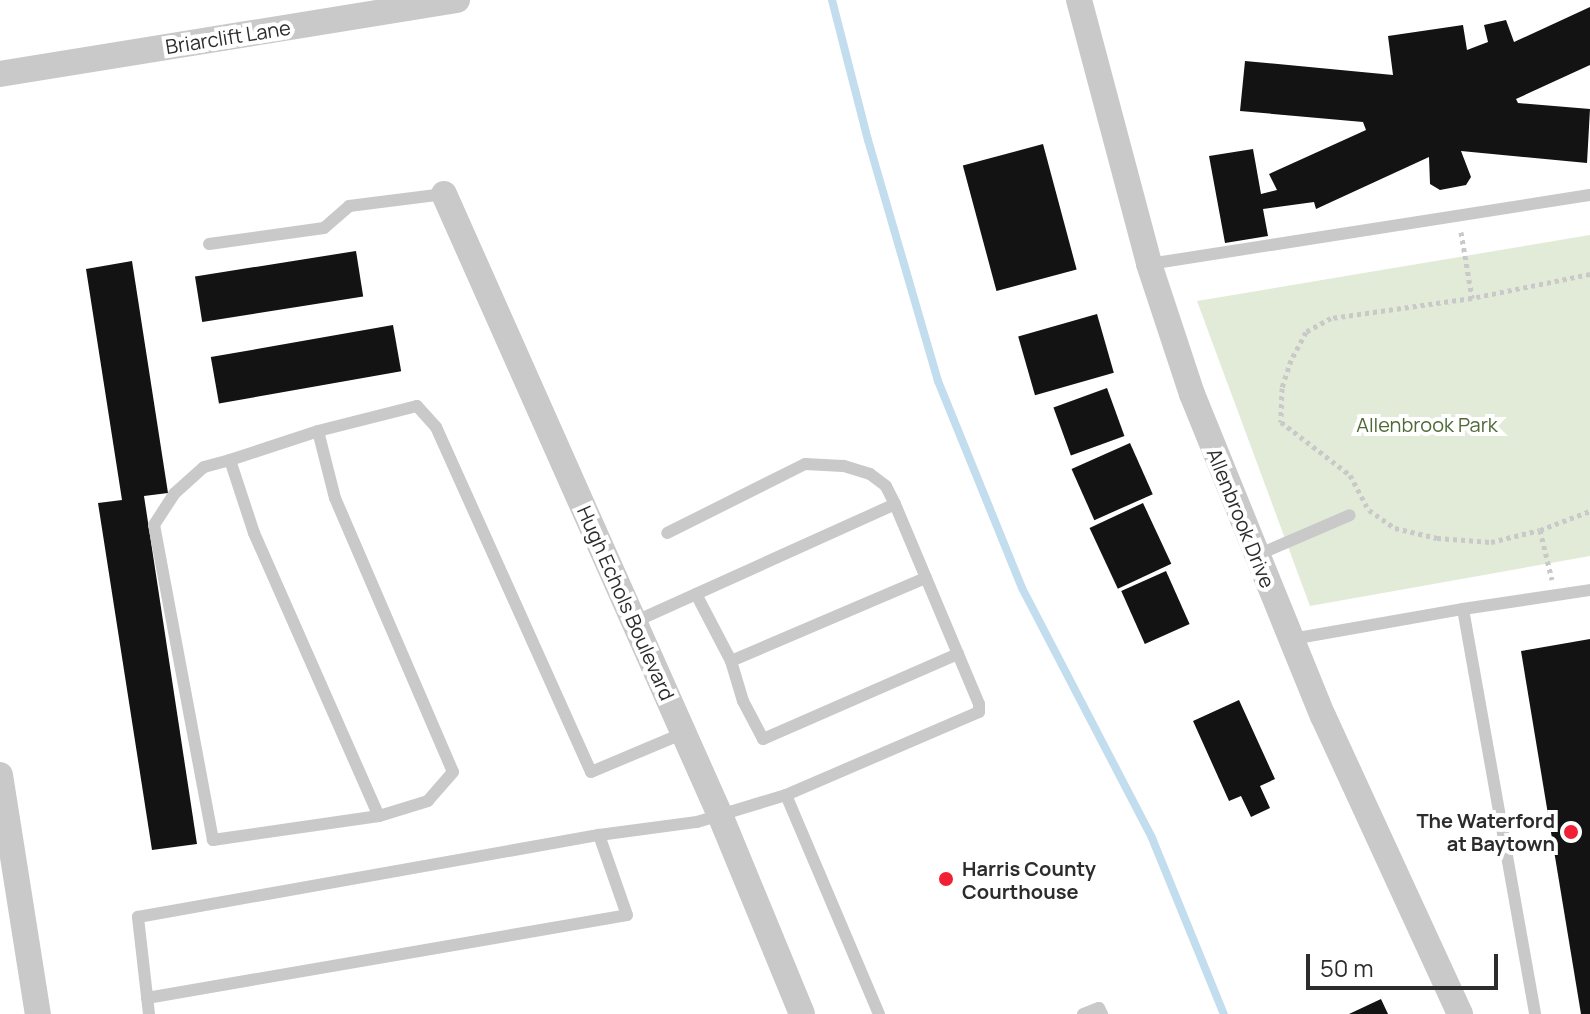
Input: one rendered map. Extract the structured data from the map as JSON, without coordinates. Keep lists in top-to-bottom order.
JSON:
{
  "streets": {
    "street": ["Briarclift Lane", "Allenbrook Drive", "Hugh Echols Boulevard"]
  },
  "parks": ["Allenbrook Park"],
  "places": ["The Waterford at Baytown", "Harris County Courthouse"],
  "scale_bar": "50 m"
}
